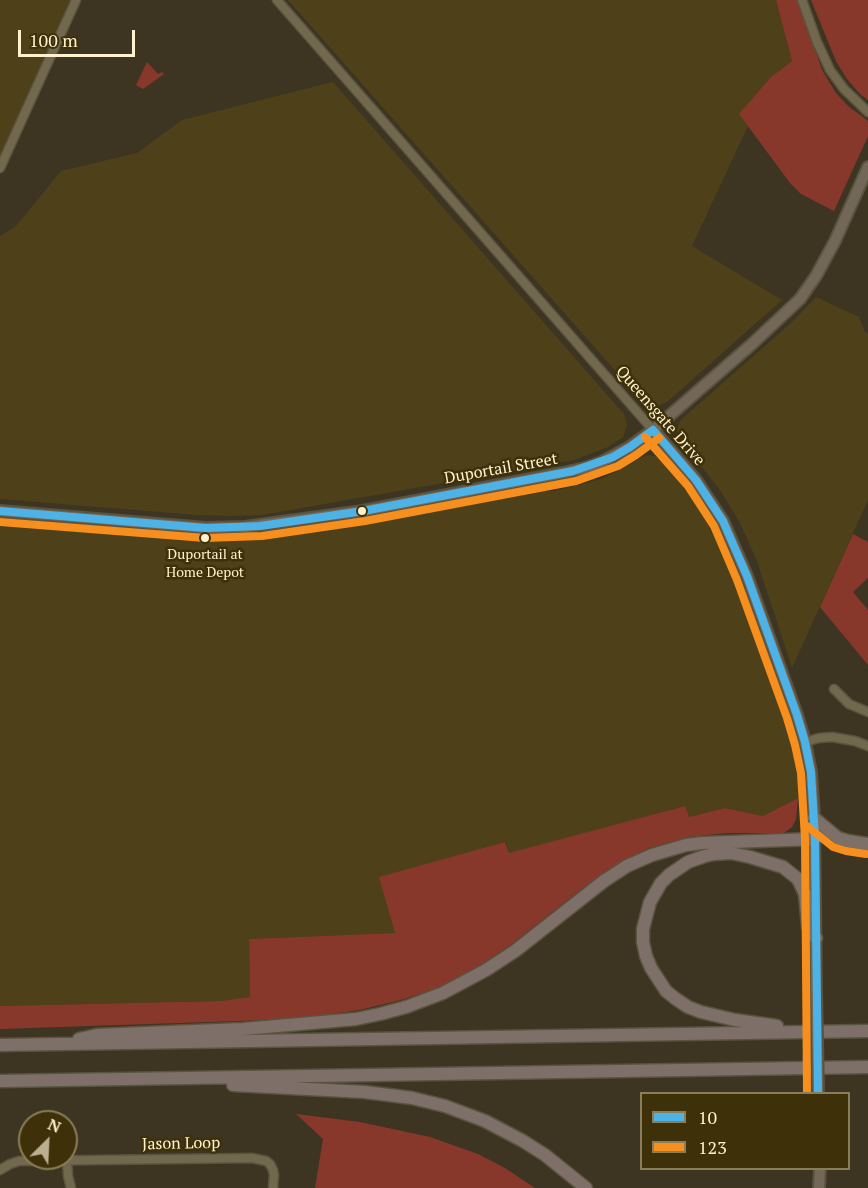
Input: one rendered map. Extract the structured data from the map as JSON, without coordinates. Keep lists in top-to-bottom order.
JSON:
{
  "streets": {
    "main road": ["Queensgate Drive", "Duportail Street"],
    "street": ["Jason Loop"]
  },
  "crossings": [
    ["Queensgate Drive", "Duportail Street"]
  ],
  "places": ["Duportail at Home Depot"],
  "lines": ["transit line 10", "transit line 123"],
  "legend": ["10", "123"],
  "scale_bar": "100 m",
  "north": "top right"
}
